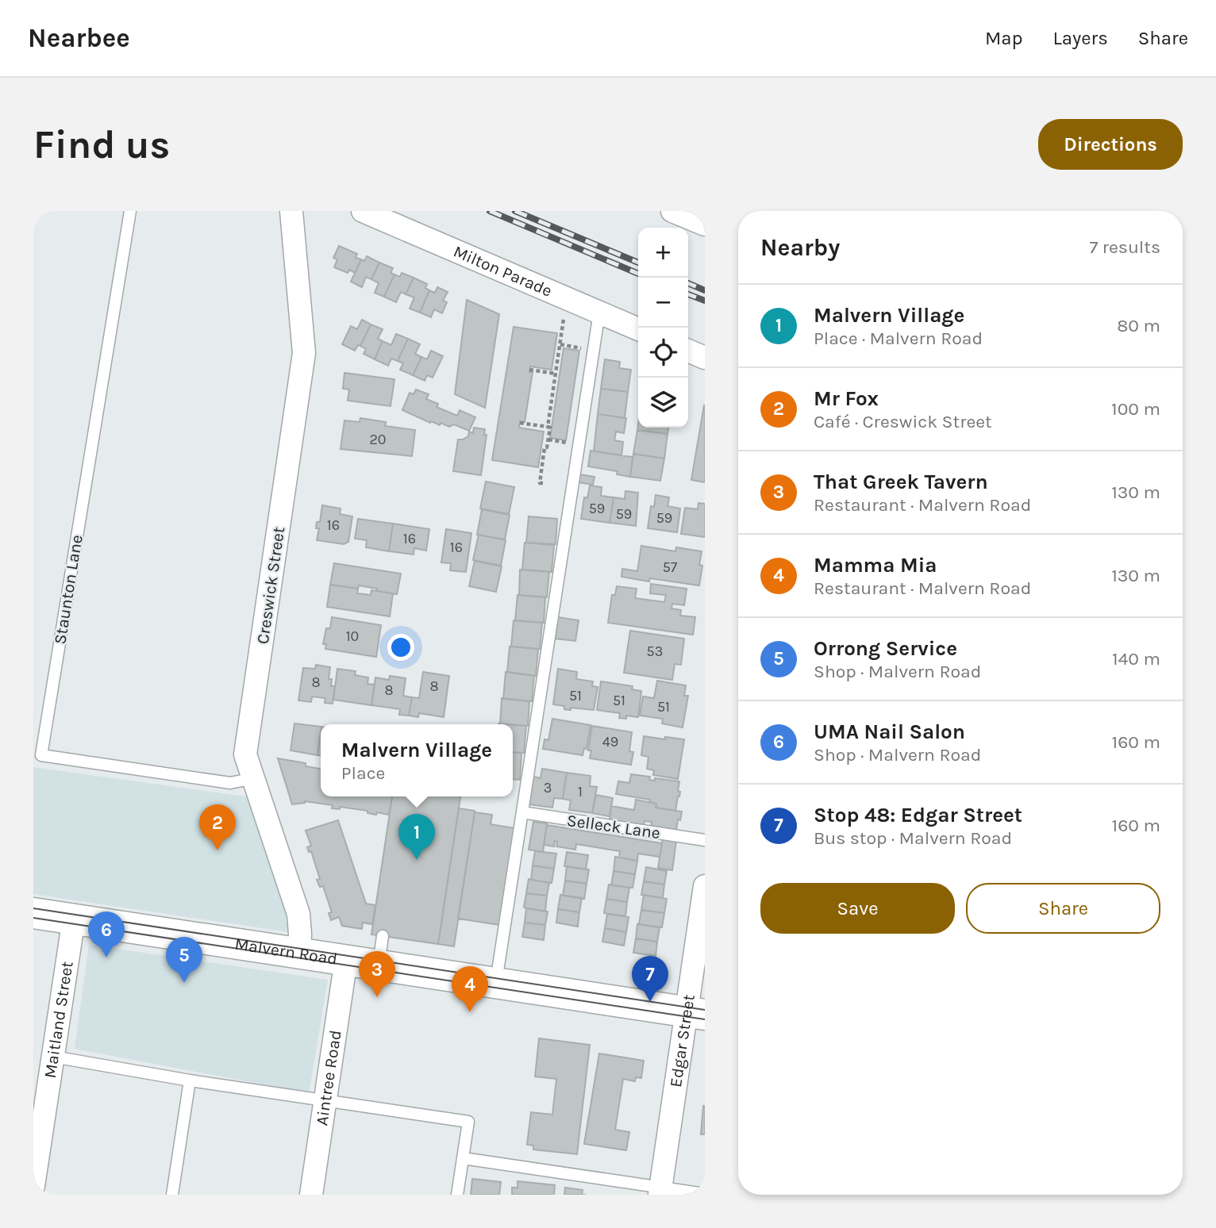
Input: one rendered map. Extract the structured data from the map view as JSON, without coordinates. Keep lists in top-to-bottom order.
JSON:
{
  "streets": {
    "main road": ["Malvern Road"],
    "street": [
      "Milton Parade",
      "Creswick Street",
      "Maitland Street",
      "Edgar Street",
      "Aintree Road"
    ],
    "lane": ["Staunton Lane", "Selleck Lane"]
  },
  "crossings": [
    ["Creswick Street", "Staunton Lane"],
    ["Creswick Street", "Malvern Road"],
    ["Malvern Road", "Maitland Street"],
    ["Malvern Road", "Edgar Street"],
    ["Malvern Road", "Aintree Road"]
  ],
  "house_numbers": [
    "20",
    "59",
    "59",
    "59",
    "16",
    "16",
    "16",
    "57",
    "10",
    "53",
    "8",
    "8",
    "8",
    "51",
    "51",
    "51",
    "49",
    "3",
    "1"
  ],
  "page": {
    "header": "Nearbee",
    "nav": ["Map", "Layers", "Share"],
    "buttons": [
      "Directions",
      ["Save", "Share"]
    ],
    "title": "Find us",
    "heading": ["Nearby", "7 results"],
    "map_buttons": ["+", "−"],
    "list": [
      {
        "mark": "1",
        "name": "Malvern Village",
        "note": "Place · Malvern Road",
        "value": "80 m"
      },
      {
        "mark": "2",
        "name": "Mr Fox",
        "note": "Café · Creswick Street",
        "value": "100 m"
      },
      {
        "mark": "3",
        "name": "That Greek Tavern",
        "note": "Restaurant · Malvern Road",
        "value": "130 m"
      },
      {
        "mark": "4",
        "name": "Mamma Mia",
        "note": "Restaurant · Malvern Road",
        "value": "130 m"
      },
      {
        "mark": "5",
        "name": "Orrong Service",
        "note": "Shop · Malvern Road",
        "value": "140 m"
      },
      {
        "mark": "6",
        "name": "UMA Nail Salon",
        "note": "Shop · Malvern Road",
        "value": "160 m"
      },
      {
        "mark": "7",
        "name": "Stop 48: Edgar Street",
        "note": "Bus stop · Malvern Road",
        "value": "160 m"
      }
    ],
    "popup": ["Malvern Village", "Place"],
    "pins": [
      "2",
      "1",
      "6",
      "5",
      "3",
      "7",
      "4"
    ]
  }
}
